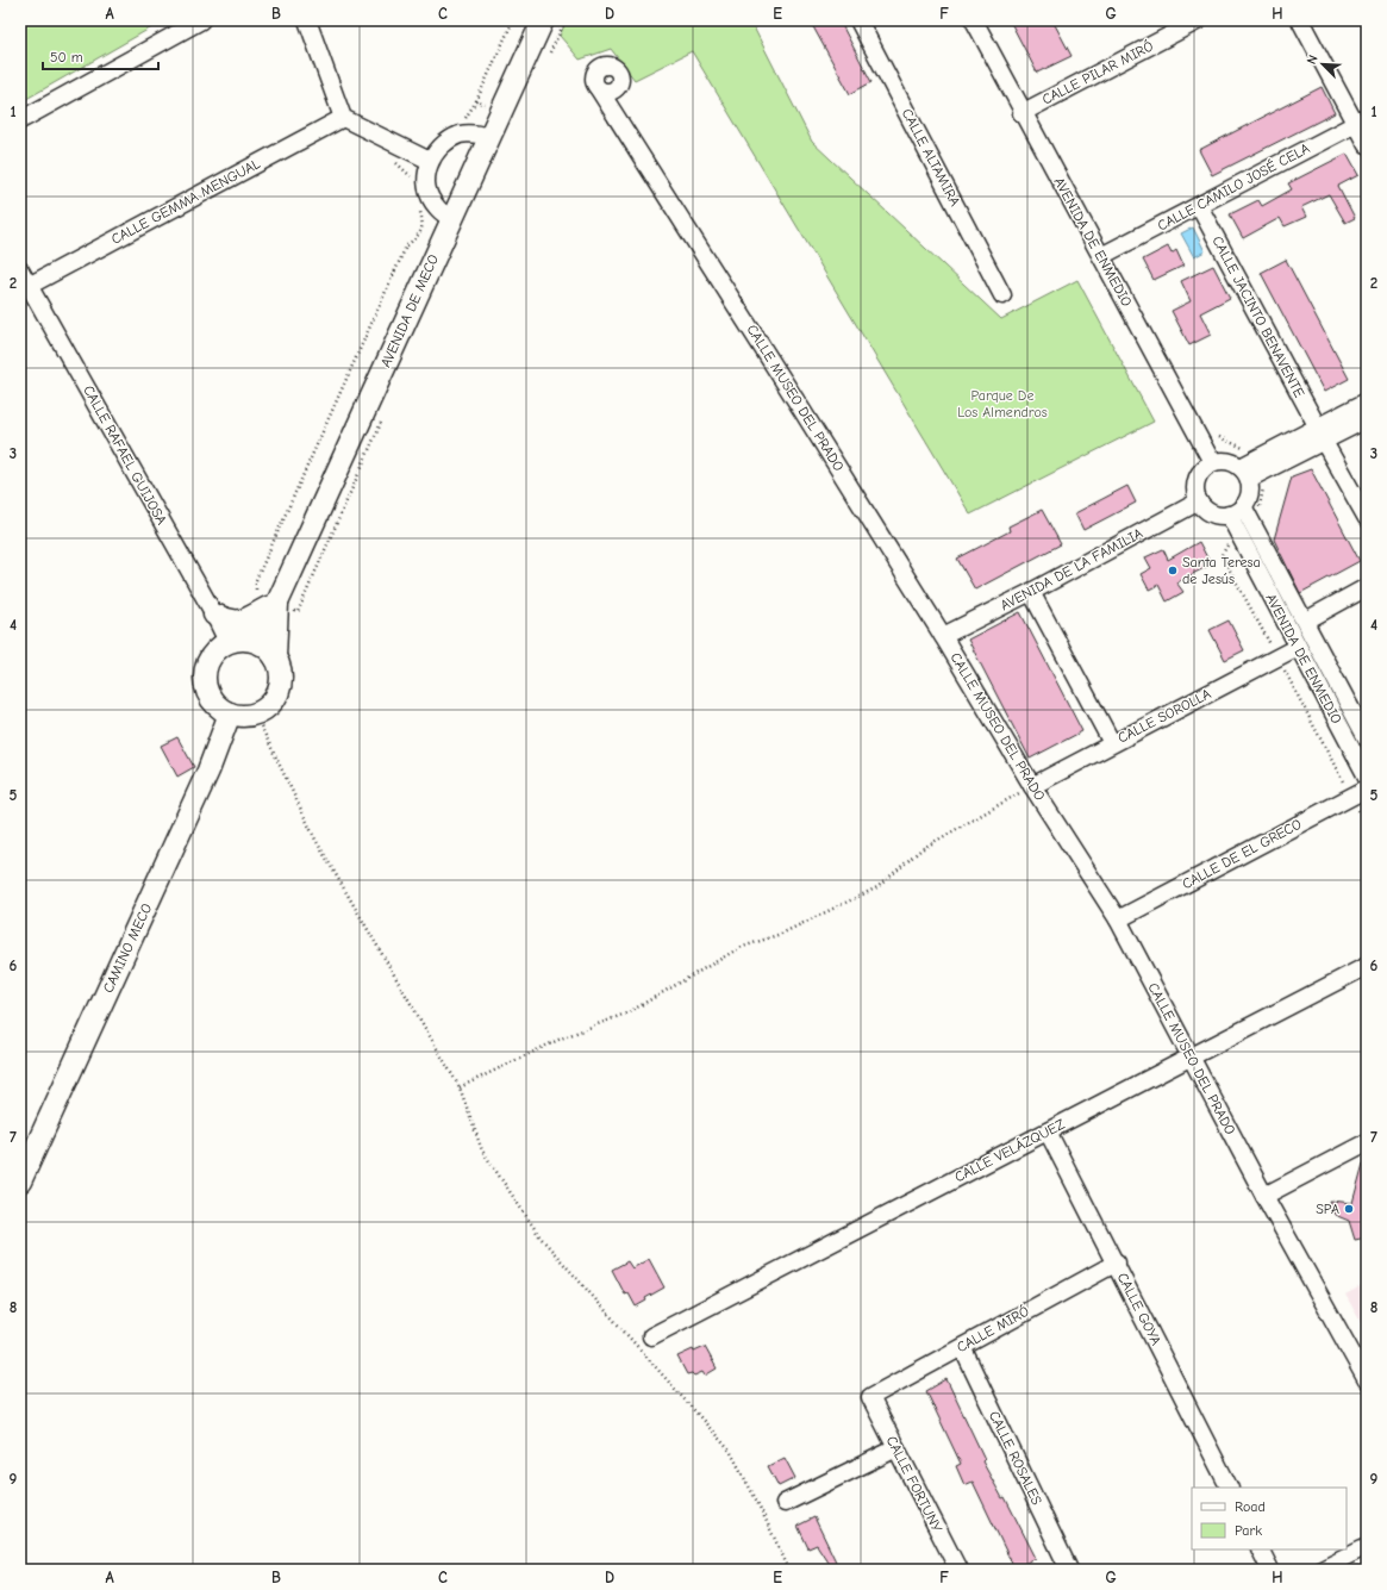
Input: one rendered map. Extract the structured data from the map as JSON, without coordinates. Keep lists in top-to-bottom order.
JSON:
{
  "streets": {
    "street": [
      "CALLE PILAR MIRÓ",
      "CALLE ALTAMIRA",
      "CALLE CAMILO JOSÉ CELA",
      "CALLE GEMMA MENGUAL",
      "AVENIDA DE ENMEDIO",
      "AVENIDA DE MECO",
      "CALLE JACINTO BENAVENTE",
      "CALLE MUSEO DEL PRADO",
      "CALLE RAFAEL GUIJOSA",
      "AVENIDA DE LA FAMILIA",
      "CALLE SOROLLA",
      "CALLE DE EL GRECO",
      "CAMINO MECO",
      "CALLE VELÁZQUEZ",
      "CALLE GOYA",
      "CALLE MIRÓ",
      "CALLE ROSALES",
      "CALLE FORTUNY"
    ]
  },
  "crossings": [
    ["CALLE PILAR MIRÓ", "AVENIDA DE ENMEDIO"],
    ["CALLE CAMILO JOSÉ CELA", "AVENIDA DE ENMEDIO"],
    ["CALLE CAMILO JOSÉ CELA", "CALLE JACINTO BENAVENTE"],
    ["CALLE GEMMA MENGUAL", "CALLE RAFAEL GUIJOSA"],
    ["AVENIDA DE ENMEDIO", "AVENIDA DE LA FAMILIA"],
    ["AVENIDA DE ENMEDIO", "CALLE SOROLLA"],
    ["AVENIDA DE MECO", "CALLE RAFAEL GUIJOSA"],
    ["AVENIDA DE MECO", "CAMINO MECO"],
    ["CALLE MUSEO DEL PRADO", "AVENIDA DE LA FAMILIA"],
    ["CALLE MUSEO DEL PRADO", "CALLE SOROLLA"],
    ["CALLE MUSEO DEL PRADO", "CALLE DE EL GRECO"],
    ["CALLE MUSEO DEL PRADO", "CALLE VELÁZQUEZ"],
    ["CALLE RAFAEL GUIJOSA", "CAMINO MECO"],
    ["CALLE VELÁZQUEZ", "CALLE GOYA"],
    ["CALLE GOYA", "CALLE MIRÓ"],
    ["CALLE MIRÓ", "CALLE ROSALES"],
    ["CALLE MIRÓ", "CALLE FORTUNY"]
  ],
  "parks": ["Parque De Los Almendros"],
  "places": ["Santa Teresa de Jesús", "SPA"],
  "legend": ["Road", "Park"],
  "scale_bar": "50 m",
  "north": "top left",
  "grid": {
    "columns": [
      "A",
      "B",
      "C",
      "D",
      "E",
      "F",
      "G",
      "H"
    ],
    "rows": [
      "1",
      "2",
      "3",
      "4",
      "5",
      "6",
      "7",
      "8",
      "9"
    ]
  }
}
